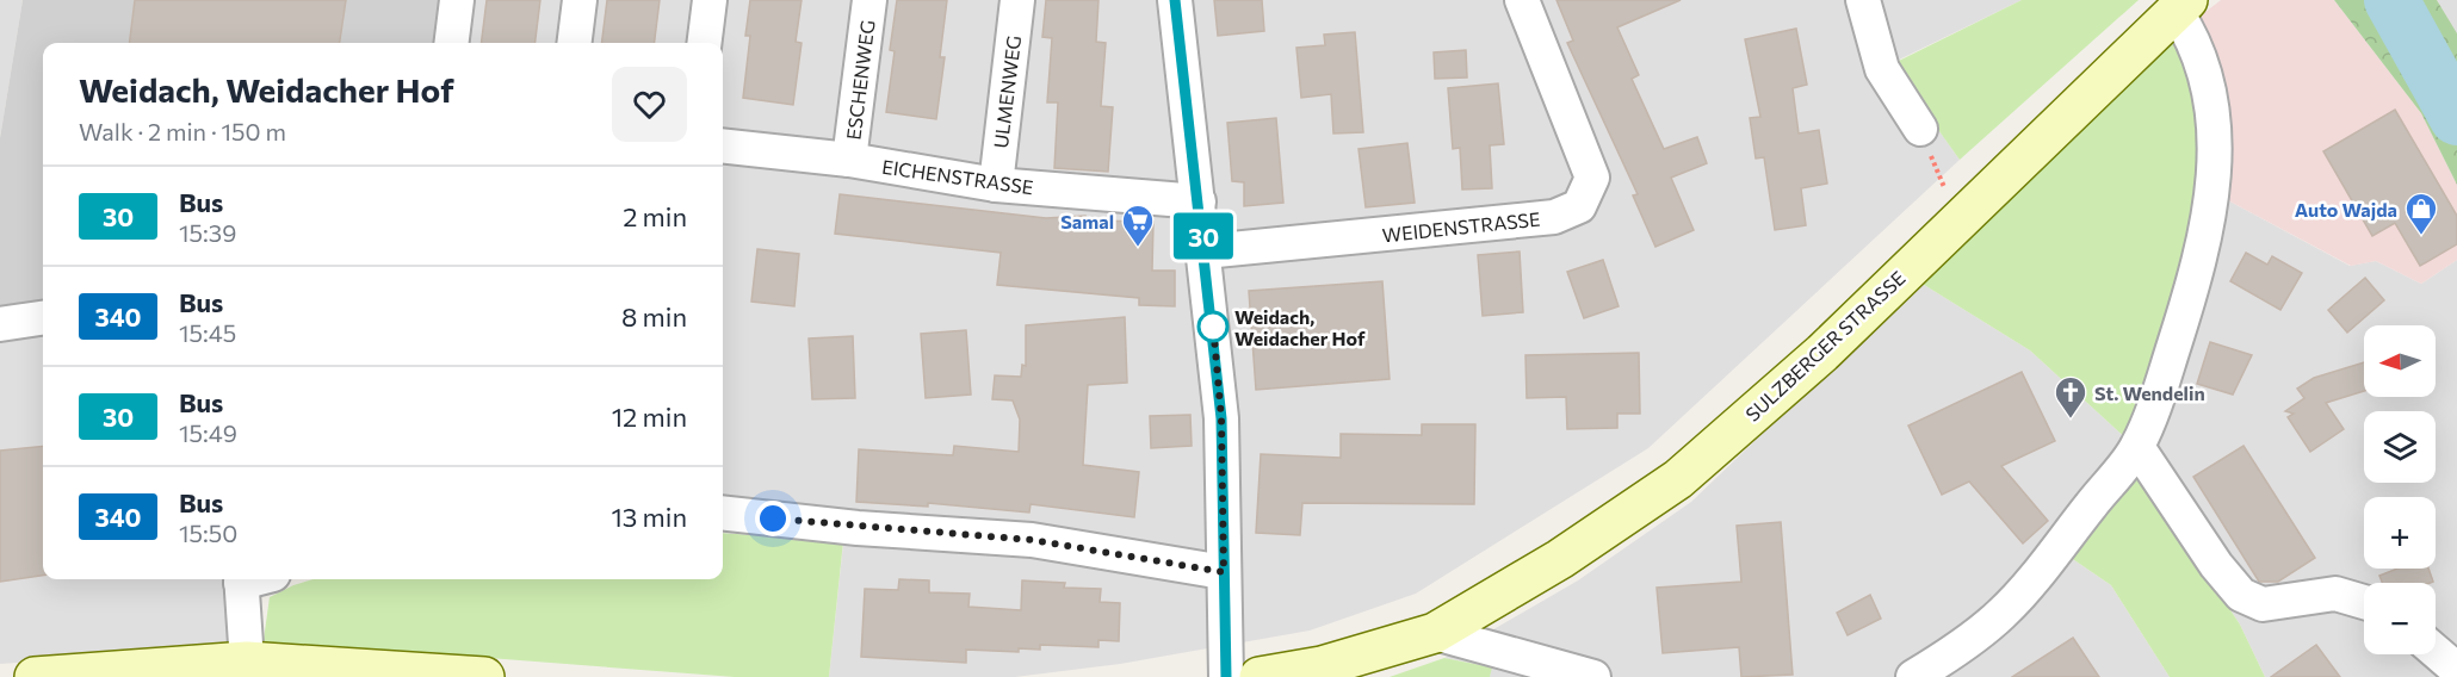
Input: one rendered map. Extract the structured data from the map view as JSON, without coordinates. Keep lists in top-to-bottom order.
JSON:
{
  "streets": {
    "street": [
      "ESCHENWEG",
      "ULMENWEG",
      "EICHENSTRASSE",
      "WEIDENSTRASSE",
      "SULZBERGER STRASSE"
    ]
  },
  "crossings": [
    ["ESCHENWEG", "EICHENSTRASSE"],
    ["ULMENWEG", "EICHENSTRASSE"]
  ],
  "places": {
    "shop": ["Auto Wajda"],
    "supermarket": ["Samal"],
    "other": ["Weidach, Weidacher Hof"],
    "church": ["St. Wendelin"]
  },
  "lines": ["bus line 30"],
  "north": "left",
  "page": {
    "on_map": "30",
    "heading": ["Weidach, Weidacher Hof", "Walk · 2 min · 150 m"],
    "list": [
      {
        "mark": "30",
        "name": "Bus",
        "note": "15:39",
        "value": "2 min"
      },
      {
        "mark": "340",
        "name": "Bus",
        "note": "15:45",
        "value": "8 min"
      },
      {
        "mark": "30",
        "name": "Bus",
        "note": "15:49",
        "value": "12 min"
      },
      {
        "mark": "340",
        "name": "Bus",
        "note": "15:50",
        "value": "13 min"
      }
    ],
    "map_buttons": ["+", "−"]
  }
}
